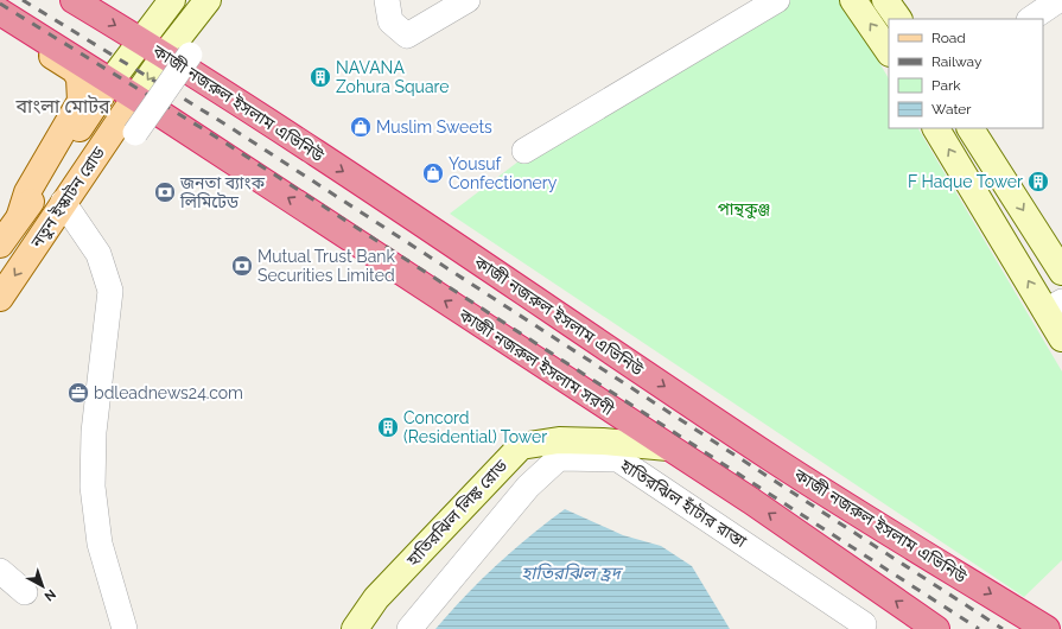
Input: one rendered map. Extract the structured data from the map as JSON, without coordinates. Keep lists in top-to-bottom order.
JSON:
{
  "streets": {
    "highway": ["কাজী নজরুল ইসলাম এভিনিউ", "কাজী নজরুল ইসলাম সরণী"],
    "main road": ["নতুন ইস্কাটন রোড", "হাতিরঝিল লিঙ্ক রোড"],
    "street": ["হাতিরঝিল হাঁটার রাস্তা"]
  },
  "crossings": [
    ["নতুন ইস্কাটন রোড", "কাজী নজরুল ইসলাম সরণী"],
    ["কাজী নজরুল ইসলাম সরণী", "হাতিরঝিল লিঙ্ক রোড"]
  ],
  "one_way": ["কাজী নজরুল ইসলাম এভিনিউ", "কাজী নজরুল ইসলাম সরণী"],
  "districts": ["বাংলা মোটর"],
  "water": ["হাতিরঝিল হ্রদ"],
  "parks": ["পান্থকুঞ্জ"],
  "places": {
    "building": ["NAVANA Zohura Square", "F Haque Tower", "Concord (Residential) Tower"],
    "shop": ["Muslim Sweets", "Yousuf Confectionery"],
    "bank": ["জনতা ব্যাংক লিমিটেড", "Mutual Trust Bank Securities Limited"],
    "office": ["bdleadnews24.com"]
  },
  "legend": [
    "Road",
    "Railway",
    "Park",
    "Water"
  ],
  "north": "bottom right"
}
